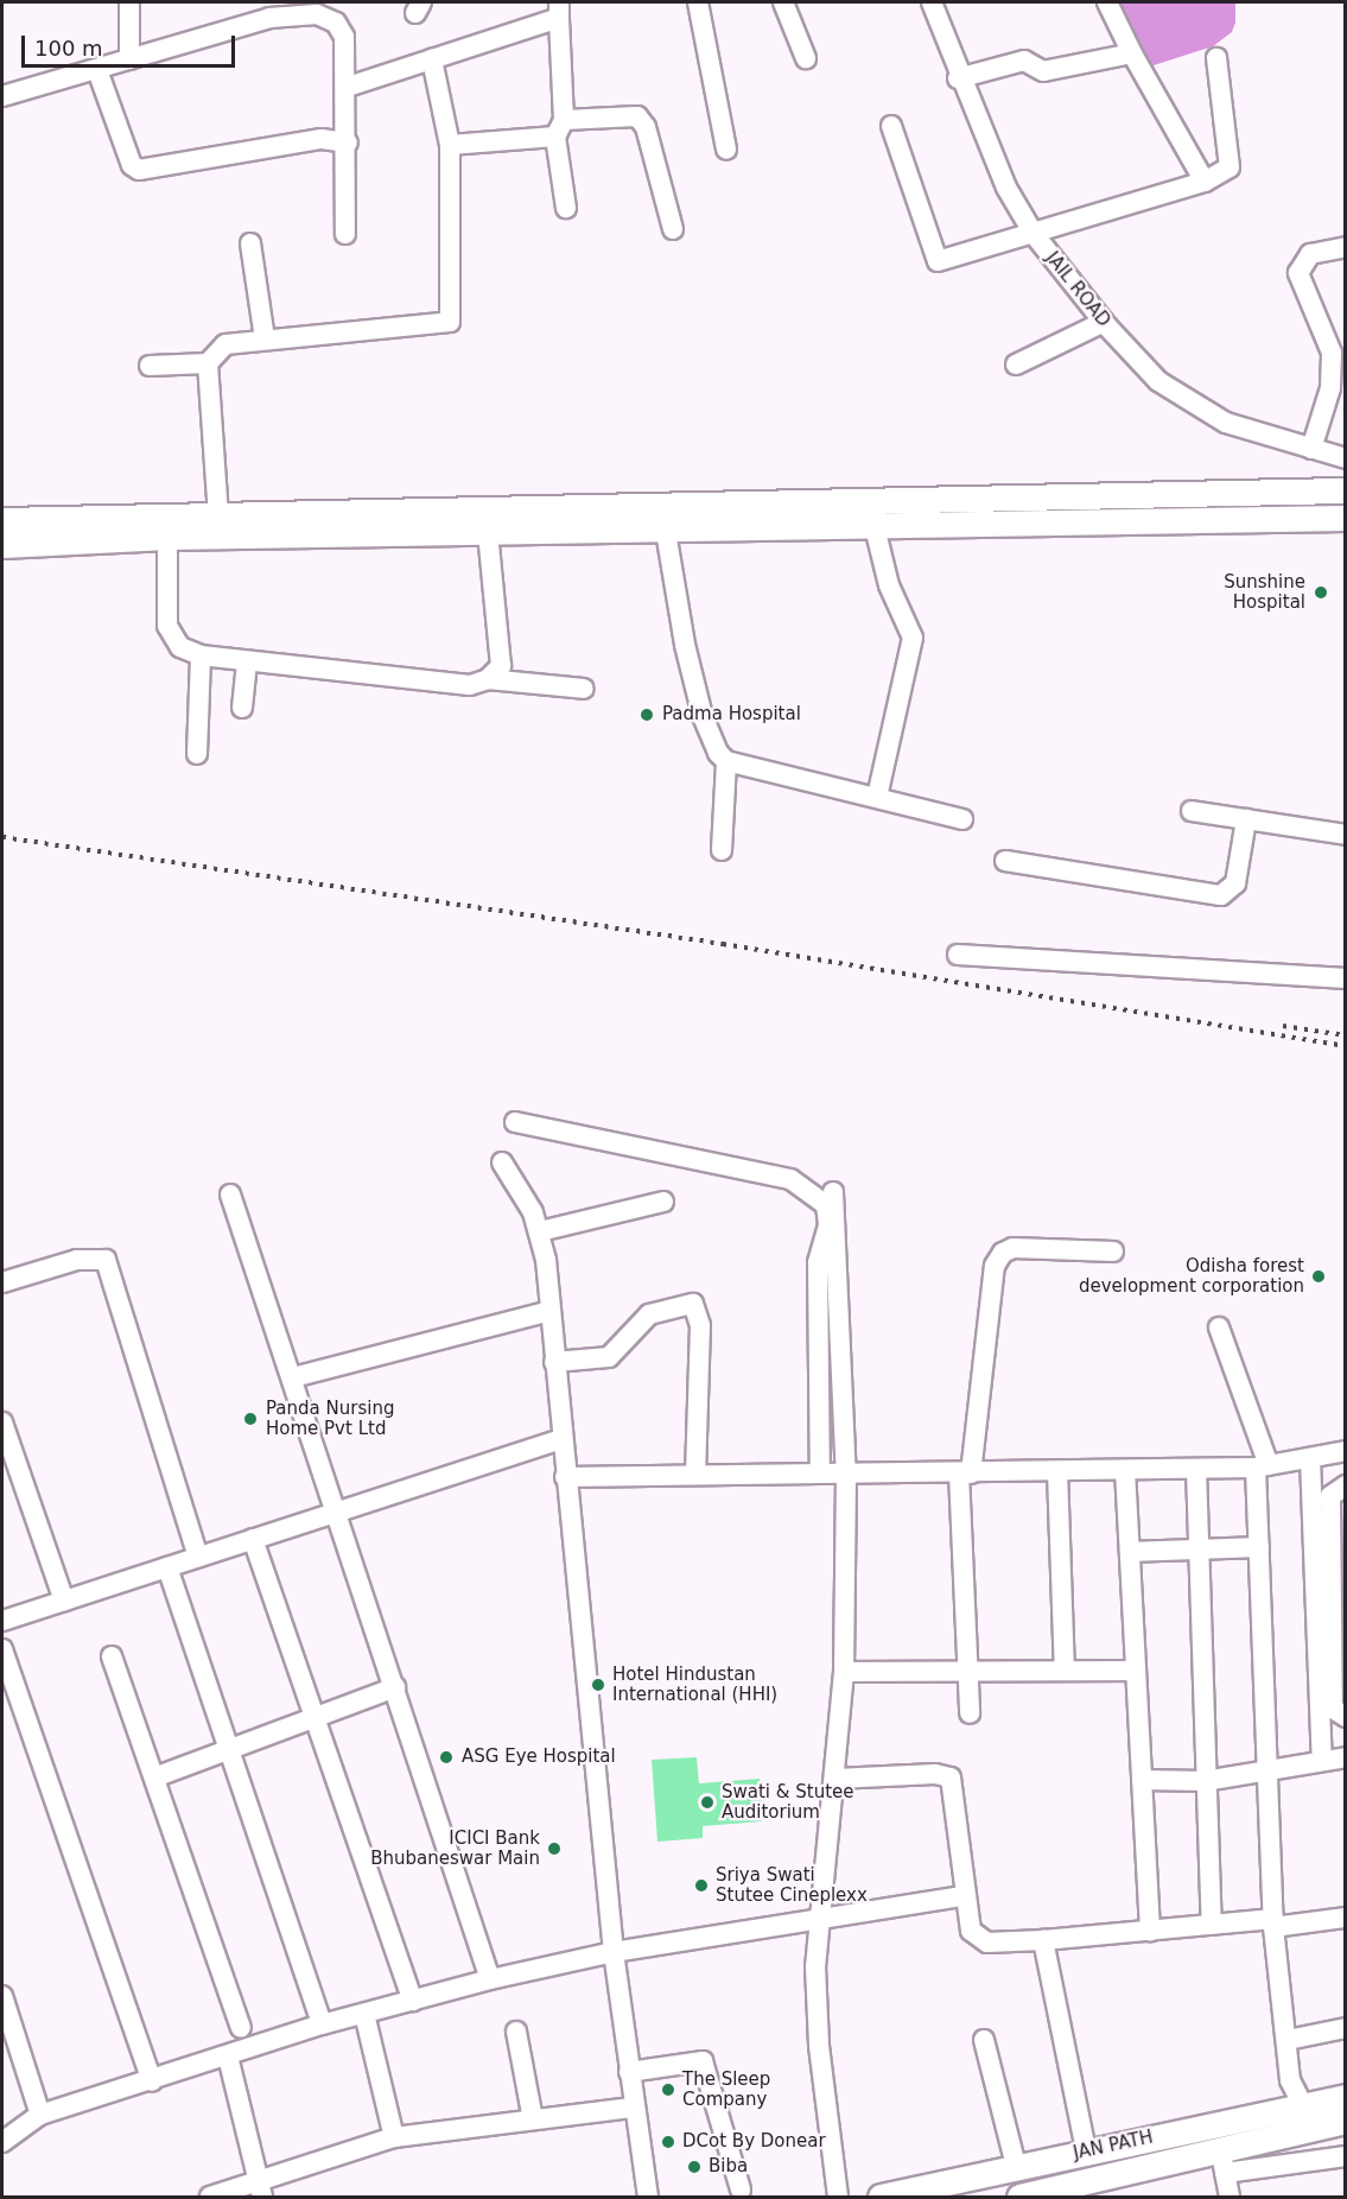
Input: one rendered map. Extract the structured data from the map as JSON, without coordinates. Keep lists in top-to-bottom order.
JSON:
{
  "streets": {
    "main road": ["JAN PATH"],
    "street": ["JAIL ROAD"]
  },
  "places": [
    "Sunshine Hospital",
    "Padma Hospital",
    "Odisha forest development corporation",
    "Panda Nursing Home Pvt Ltd",
    "Hotel Hindustan International (HHI)",
    "ASG Eye Hospital",
    "Swati & Stutee Auditorium",
    "ICICI Bank Bhubaneswar Main",
    "Sriya Swati Stutee Cineplexx",
    "The Sleep Company",
    "DCot By Donear",
    "Biba"
  ],
  "scale_bar": "100 m"
}
